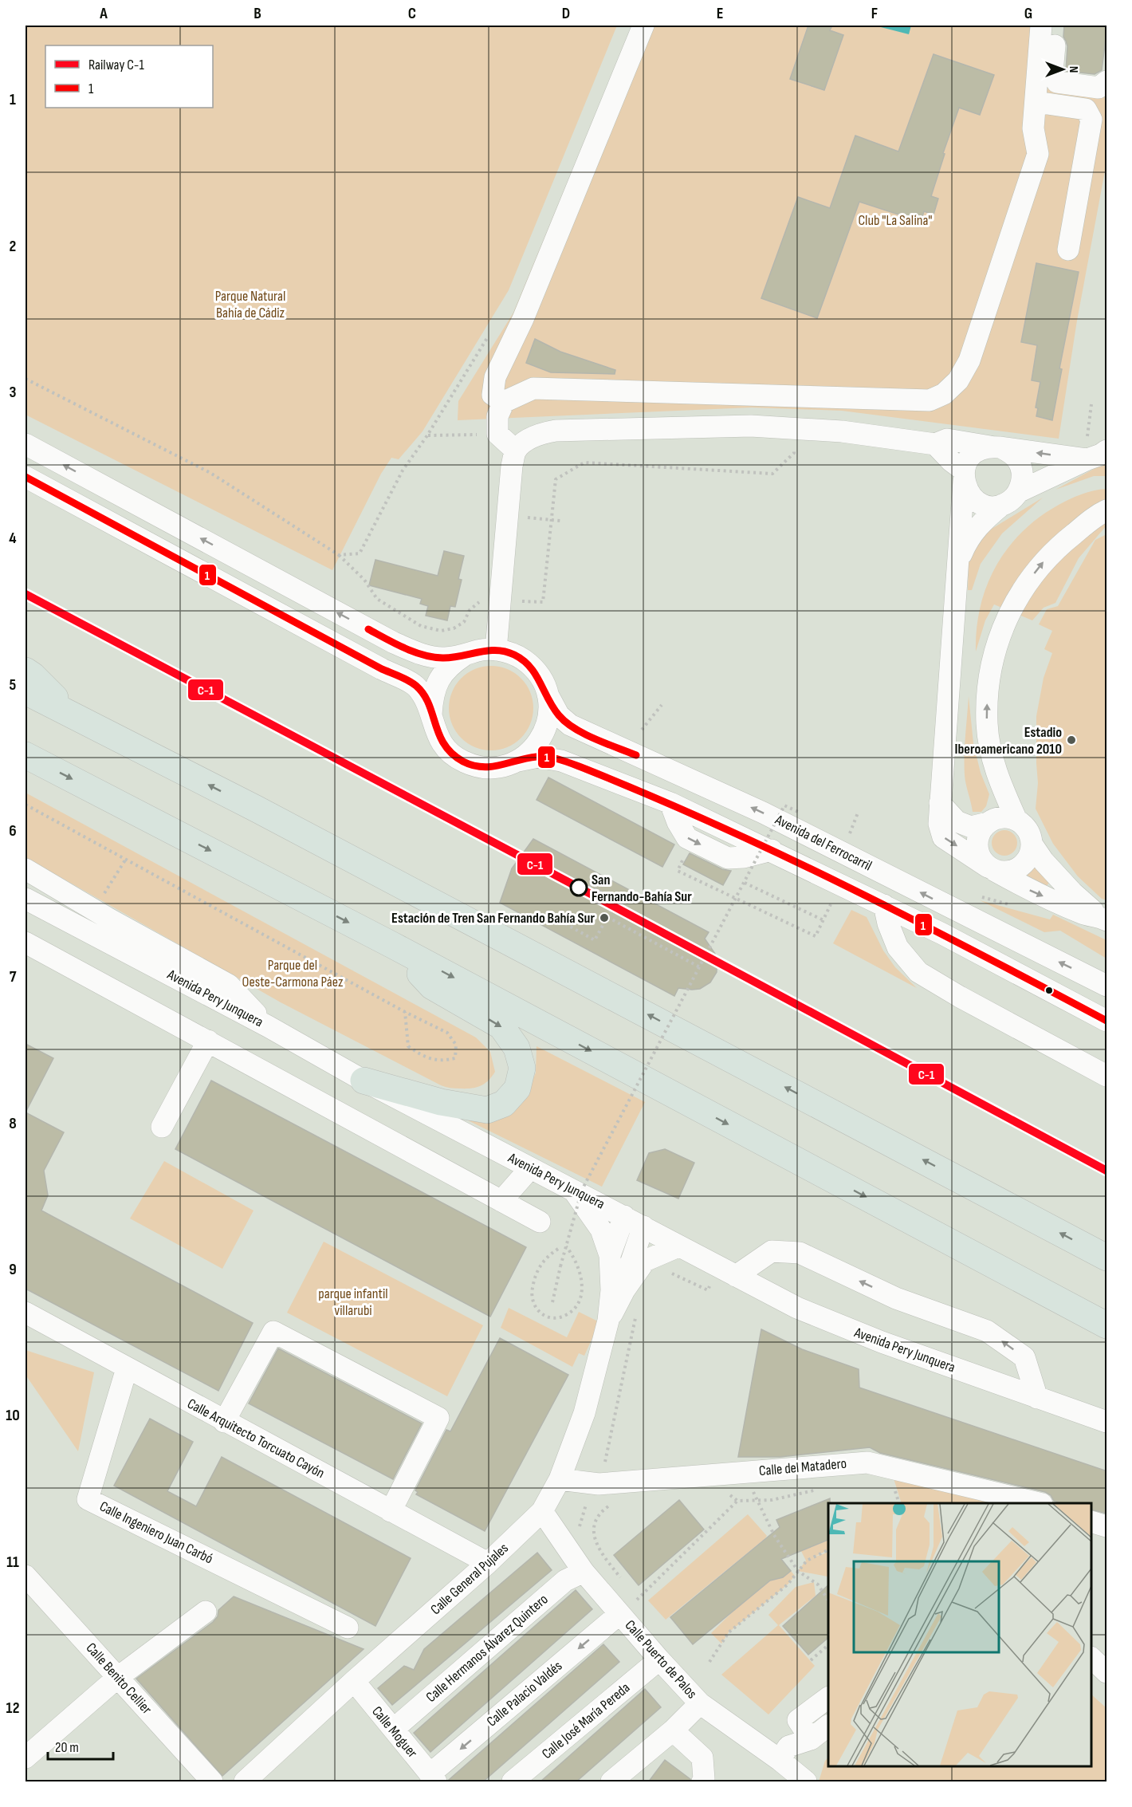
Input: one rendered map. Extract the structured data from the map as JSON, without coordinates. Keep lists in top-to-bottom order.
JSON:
{
  "streets": {
    "street": [
      "Avenida del Ferrocarril",
      "Avenida Pery Junquera",
      "Calle Arquitecto Torcuato Cayón",
      "Calle del Matadero",
      "Calle Ingeniero Juan Carbó",
      "Calle General Pujales",
      "Calle Hermanos Álvarez Quintero",
      "Calle Puerto de Palos",
      "Calle Benito Cellier",
      "Calle Palacio Valdés",
      "Calle José María Pereda",
      "Calle Moguer"
    ]
  },
  "crossings": [
    ["Calle Arquitecto Torcuato Cayón", "Calle Ingeniero Juan Carbó"],
    ["Calle Arquitecto Torcuato Cayón", "Calle General Pujales"],
    ["Calle del Matadero", "Calle General Pujales"],
    ["Calle General Pujales", "Calle Puerto de Palos"],
    ["Calle General Pujales", "Calle Moguer"],
    ["Calle Hermanos Álvarez Quintero", "Calle Puerto de Palos"],
    ["Calle Hermanos Álvarez Quintero", "Calle Moguer"],
    ["Calle Puerto de Palos", "Calle Palacio Valdés"],
    ["Calle Puerto de Palos", "Calle José María Pereda"],
    ["Calle Palacio Valdés", "Calle Moguer"]
  ],
  "parks": [
    "Club \"La Salina\"",
    "Parque Natural Bahía de Cádiz",
    "Parque del Oeste-Carmona Páez",
    "parque infantil villarubi"
  ],
  "places": ["Estadio Iberoamericano 2010", "San Fernando-Bahía Sur", "Estación de Tren San Fernando Bahía Sur"],
  "lines": ["transit line 1", "rail line C-1"],
  "legend": ["Railway C-1", "1"],
  "scale_bar": "20 m",
  "north": "right",
  "grid": {
    "columns": [
      "A",
      "B",
      "C",
      "D",
      "E",
      "F",
      "G"
    ],
    "rows": [
      "1",
      "2",
      "3",
      "4",
      "5",
      "6",
      "7",
      "8",
      "9",
      "10",
      "11",
      "12"
    ]
  }
}
